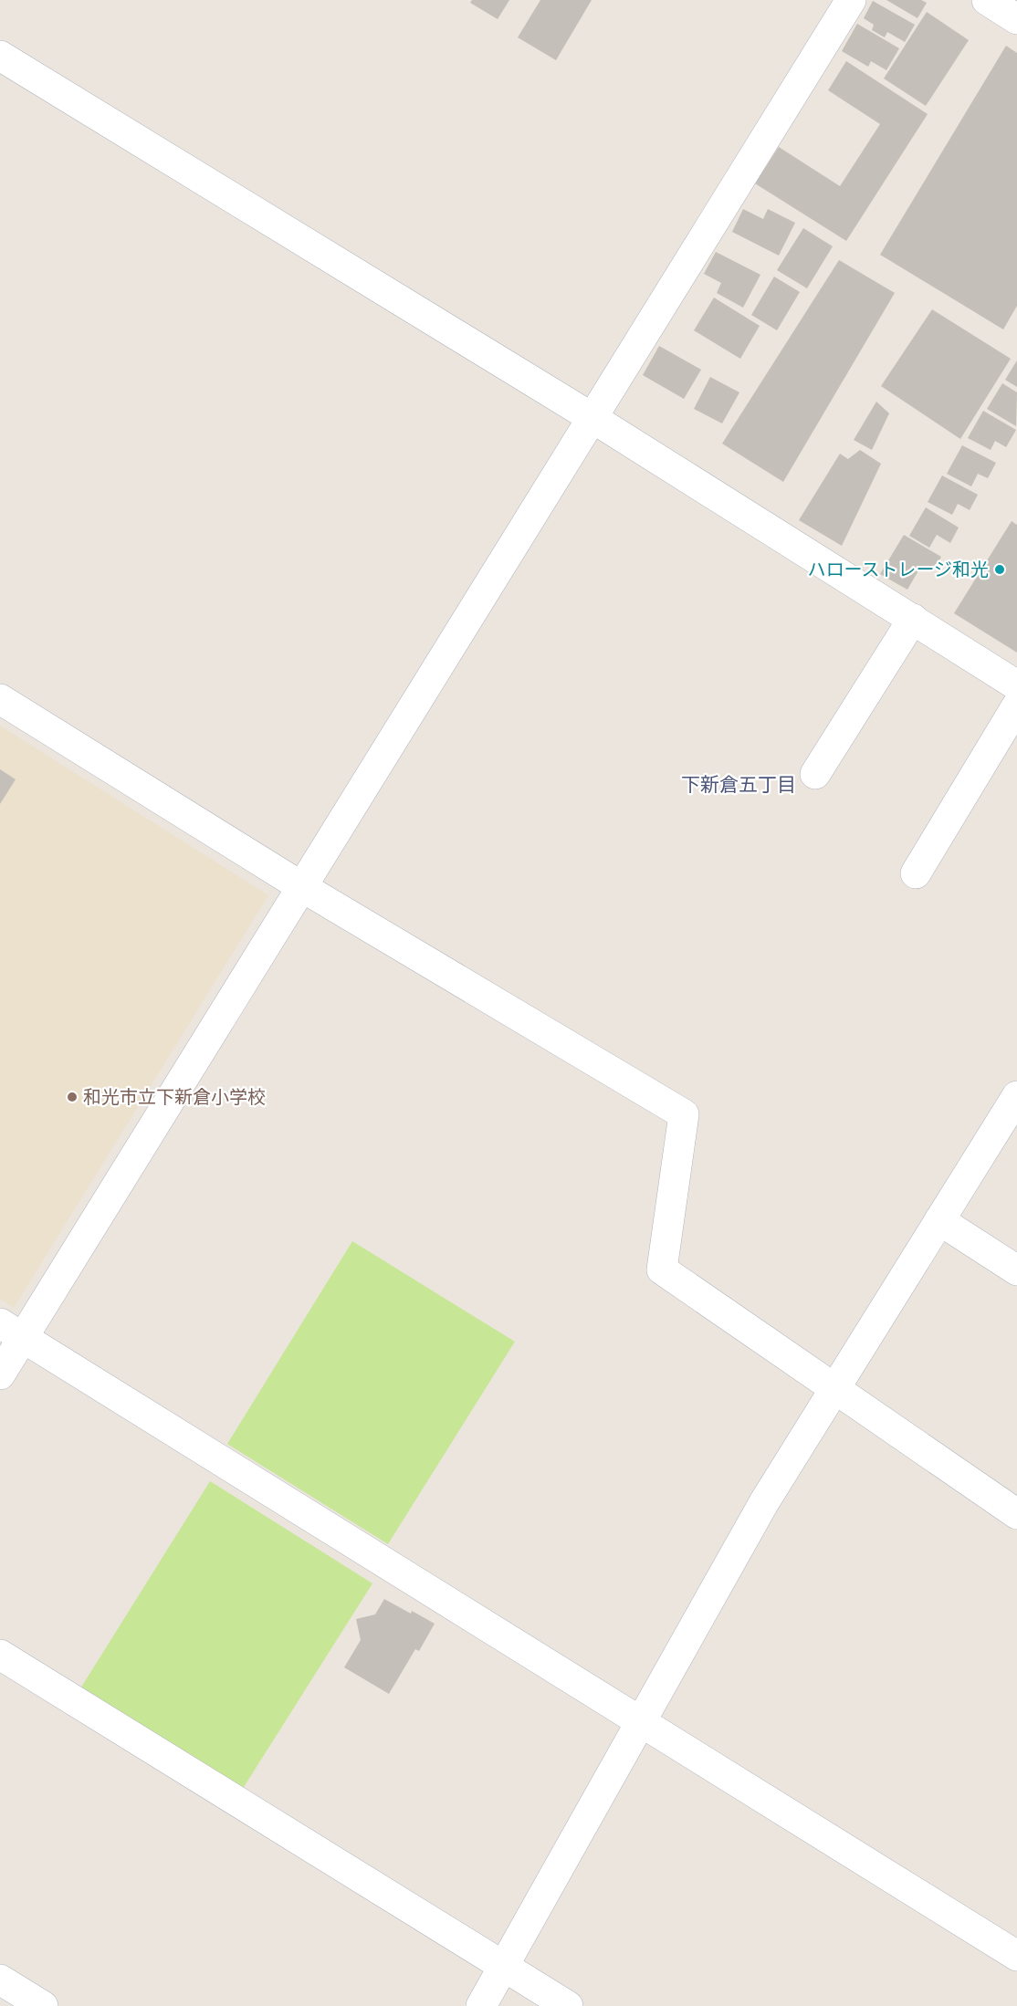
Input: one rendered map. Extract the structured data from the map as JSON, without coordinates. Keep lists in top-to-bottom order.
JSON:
{
  "districts": ["下新倉五丁目"],
  "places": ["ハローストレージ和光", "和光市立下新倉小学校"]
}
